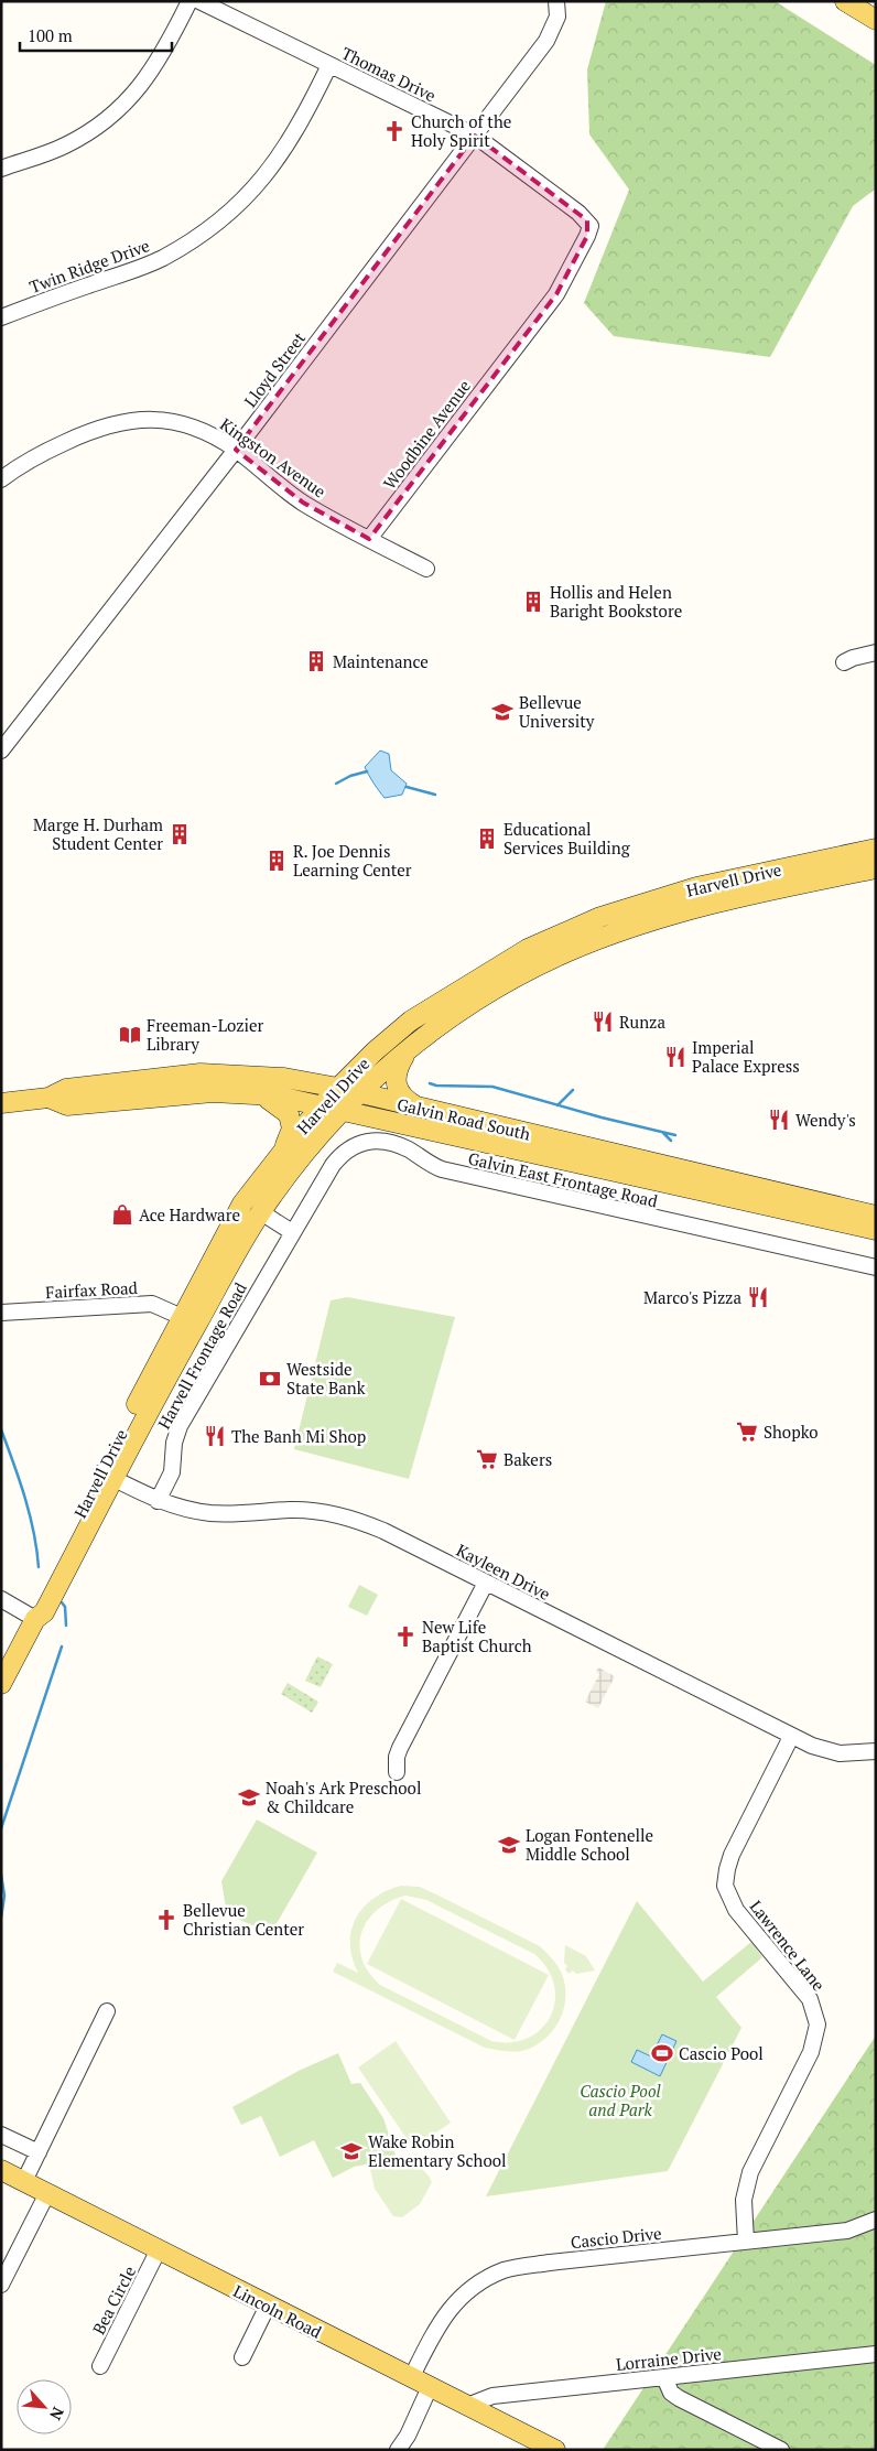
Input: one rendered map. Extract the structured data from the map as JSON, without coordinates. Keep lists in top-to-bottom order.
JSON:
{
  "streets": {
    "main road": ["Harvell Drive", "Galvin Road South", "Lincoln Road"],
    "street": [
      "Thomas Drive",
      "Twin Ridge Drive",
      "Lloyd Street",
      "Woodbine Avenue",
      "Kingston Avenue",
      "Galvin East Frontage Road",
      "Fairfax Road",
      "Harvell Frontage Road",
      "Kayleen Drive",
      "Lawrence Lane",
      "Cascio Drive",
      "Bea Circle",
      "Lorraine Drive"
    ]
  },
  "crossings": [
    ["Thomas Drive", "Twin Ridge Drive"],
    ["Thomas Drive", "Lloyd Street"],
    ["Thomas Drive", "Woodbine Avenue"],
    ["Lloyd Street", "Kingston Avenue"],
    ["Woodbine Avenue", "Kingston Avenue"],
    ["Harvell Drive", "Galvin Road South"],
    ["Harvell Drive", "Fairfax Road"],
    ["Harvell Drive", "Kayleen Drive"],
    ["Galvin East Frontage Road", "Harvell Frontage Road"],
    ["Harvell Frontage Road", "Kayleen Drive"],
    ["Kayleen Drive", "Lawrence Lane"],
    ["Lawrence Lane", "Cascio Drive"],
    ["Cascio Drive", "Lincoln Road"],
    ["Bea Circle", "Lincoln Road"],
    ["Lincoln Road", "Lorraine Drive"]
  ],
  "parks": ["Cascio Pool and Park"],
  "places": {
    "church": ["Church of the Holy Spirit", "New Life Baptist Church", "Bellevue Christian Center"],
    "building": [
      "Hollis and Helen Baright Bookstore",
      "Maintenance",
      "Marge H. Durham Student Center",
      "Educational Services Building",
      "R. Joe Dennis Learning Center"
    ],
    "school or university": [
      "Bellevue University",
      "Noah's Ark Preschool & Childcare",
      "Logan Fontenelle Middle School",
      "Wake Robin Elementary School"
    ],
    "restaurant": [
      "Runza",
      "Imperial Palace Express",
      "Wendy's",
      "Marco's Pizza",
      "The Banh Mi Shop"
    ],
    "library": ["Freeman-Lozier Library"],
    "shop": ["Ace Hardware"],
    "bank": ["Westside State Bank"],
    "supermarket": ["Shopko", "Bakers"],
    "sports": ["Cascio Pool"]
  },
  "scale_bar": "100 m",
  "north": "bottom right"
}
